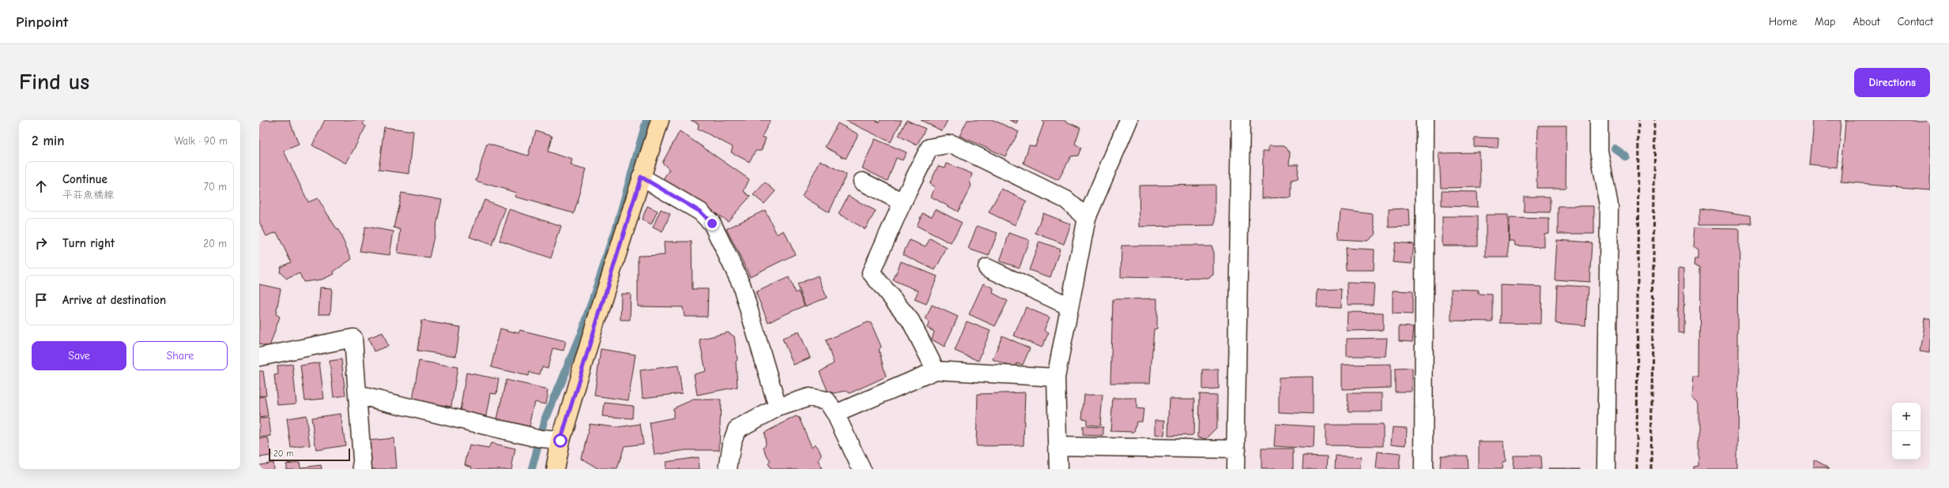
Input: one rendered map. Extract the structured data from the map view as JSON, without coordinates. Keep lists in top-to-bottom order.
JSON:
{
  "scale_bar": "20 m",
  "page": {
    "header": "Pinpoint",
    "nav": [
      "Home",
      "Map",
      "About",
      "Contact"
    ],
    "buttons": [
      "Directions",
      ["Save", "Share"]
    ],
    "title": "Find us",
    "heading": ["2 min", "Walk · 90 m"],
    "list": [
      ["Continue", "平荘魚橋線", "70 m"],
      ["Turn right", "20 m"],
      "Arrive at destination"
    ],
    "map_buttons": ["+", "−"],
    "scale": "20 m"
  }
}
